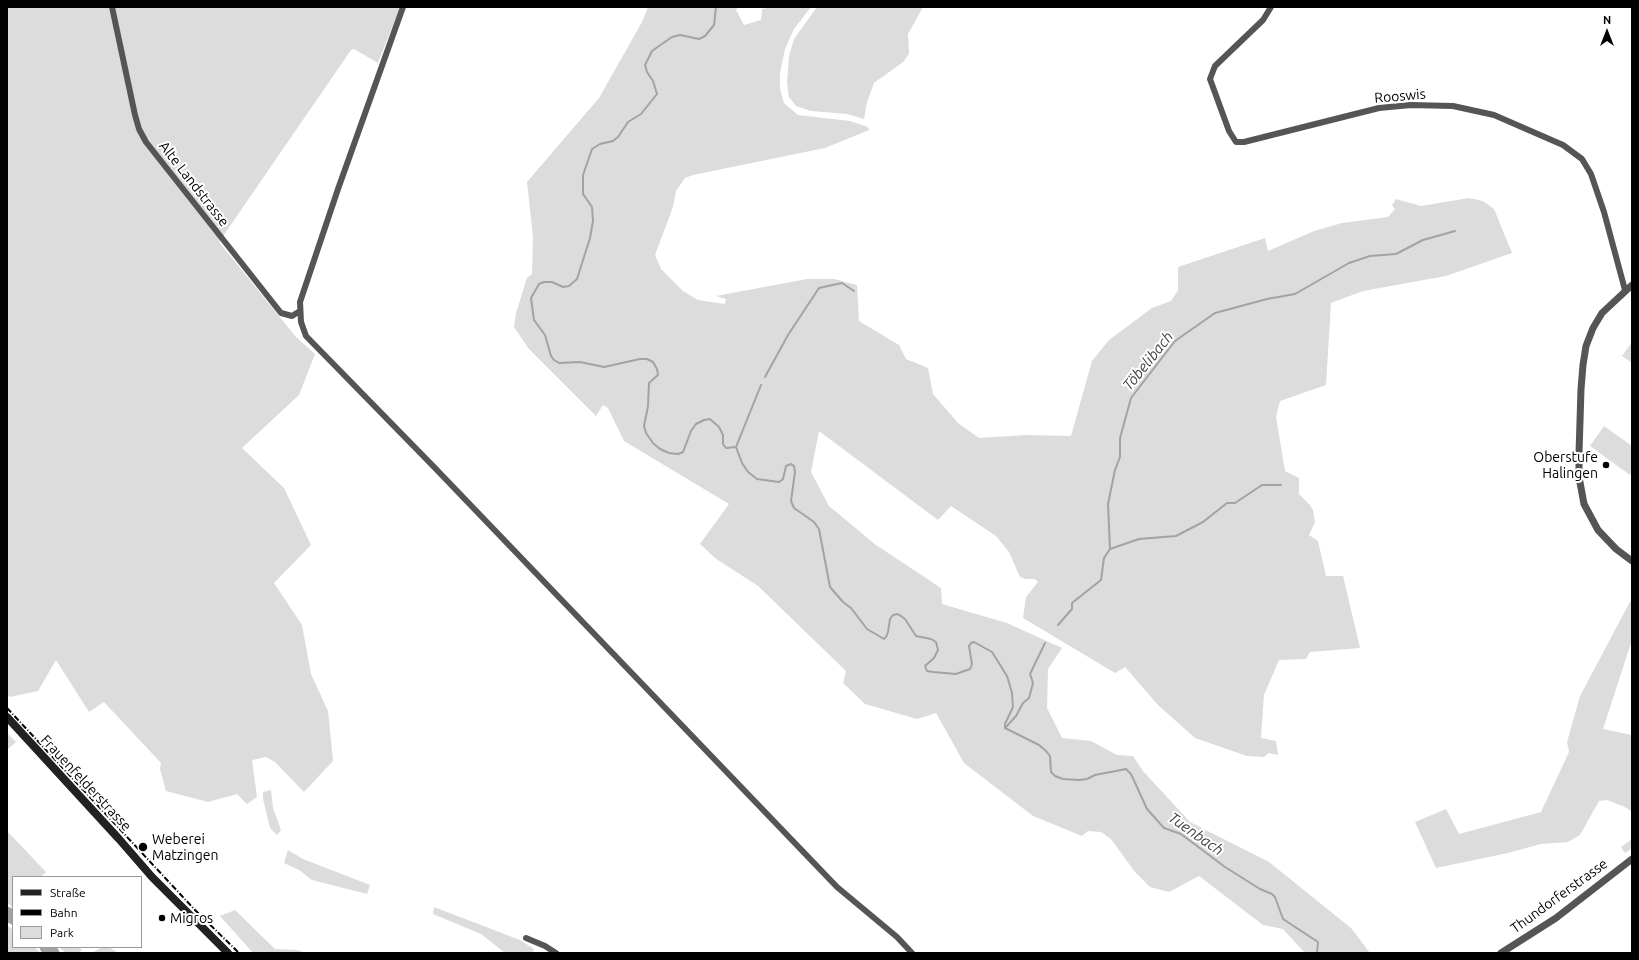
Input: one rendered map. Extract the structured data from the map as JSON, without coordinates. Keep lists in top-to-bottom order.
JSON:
{
  "streets": {
    "main road": ["Frauenfelderstrasse"],
    "street": ["Rooswis", "Alte Landstrasse", "Thundorferstrasse"]
  },
  "water": ["Töbelibach", "Tuenbach"],
  "places": ["Oberstufe Halingen", "Weberei Matzingen", "Migros"],
  "legend": ["Straße", "Bahn", "Park"],
  "north": "top"
}
